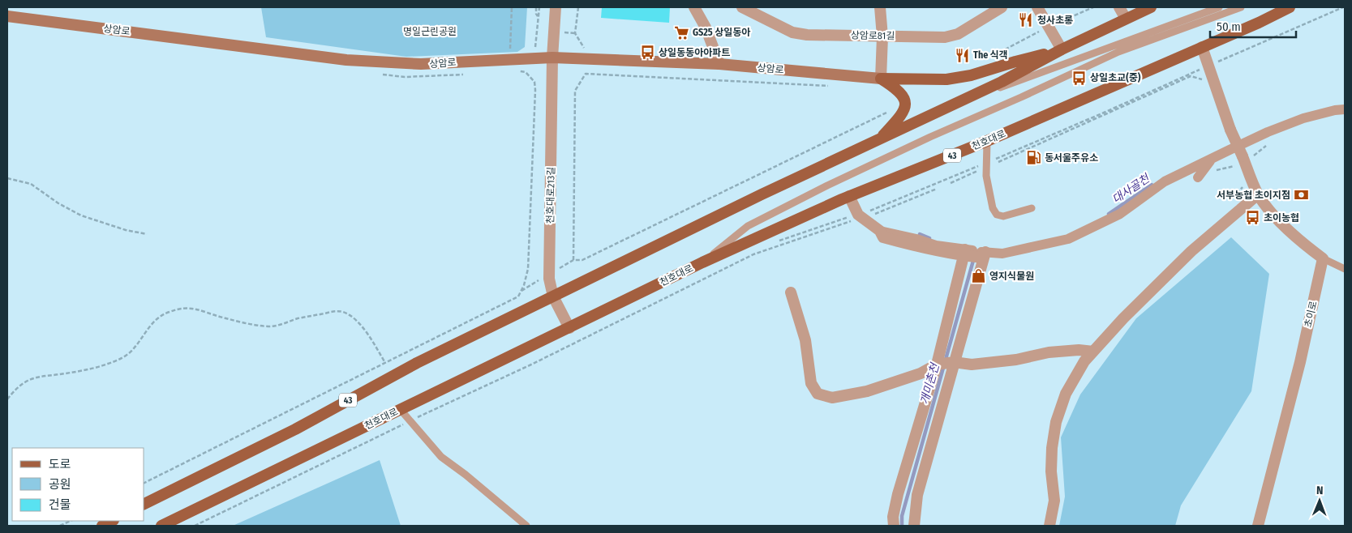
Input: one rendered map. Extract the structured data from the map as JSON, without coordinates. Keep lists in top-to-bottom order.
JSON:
{
  "streets": {
    "main road": ["상암로", "천호대로", "43"],
    "street": ["상암로81길", "천호대로213길", "초이로"]
  },
  "crossings": [
    ["상암로", "천호대로213길"],
    ["천호대로", "천호대로213길"],
    ["43", "천호대로213길"]
  ],
  "water": ["대사골천", "개미촌천"],
  "parks": ["명일근린공원"],
  "places": {
    "restaurant": ["청사초롱", "The 식객"],
    "supermarket": ["GS25 상일동아"],
    "bus stop": ["상일동동아아파트", "상일초교(중)", "초이농협"],
    "fuel station": ["동서울주유소"],
    "bank": ["서부농협 초이지점"],
    "shop": ["영지식물원"]
  },
  "legend": ["도로", "공원", "건물"],
  "scale_bar": "50 m",
  "north": "top"
}
